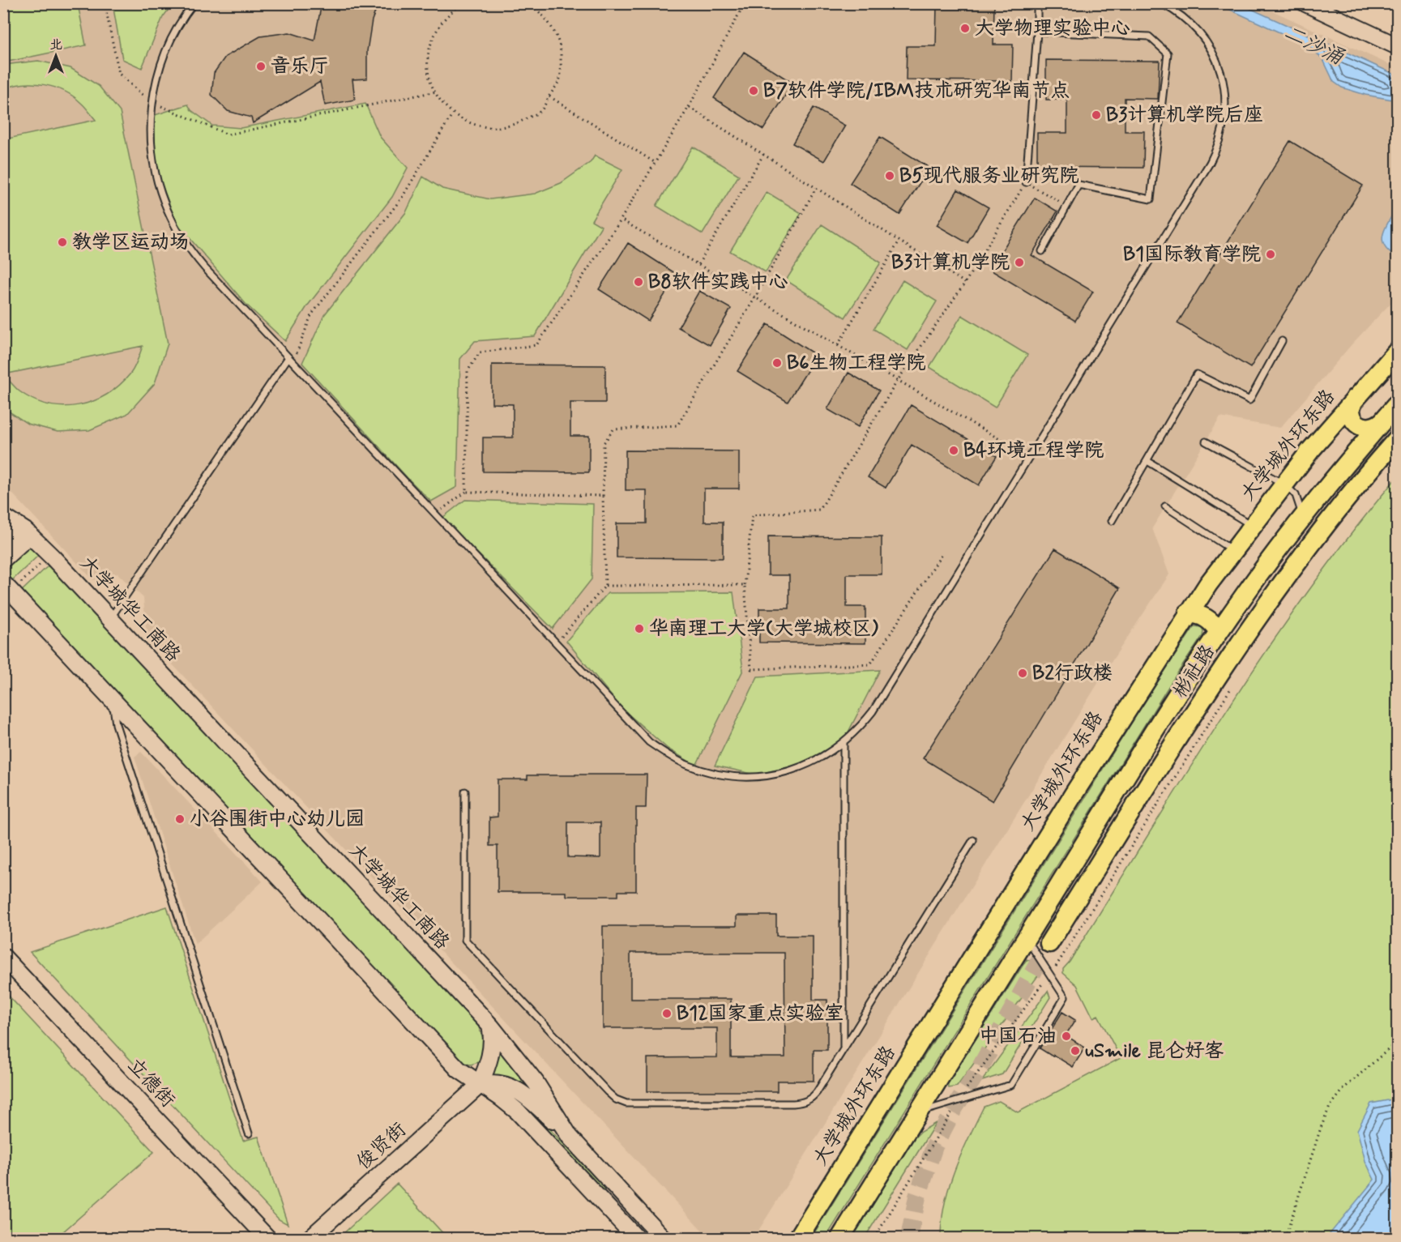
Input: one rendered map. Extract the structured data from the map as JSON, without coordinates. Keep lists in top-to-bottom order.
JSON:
{
  "streets": {
    "main road": [
      "大学城外环东路",
      "大学城华工南路",
      "彬社路",
      "立德街",
      "俊贤街"
    ]
  },
  "crossings": [
    ["大学城华工南路", "俊贤街"]
  ],
  "water": ["二沙涌"],
  "places": [
    "大学物理实验中心",
    "音乐厅",
    "B7软件学院/IBM技术研究华南节点",
    "B3计算机学院后座",
    "B5现代服务业研究院",
    "教学区运动场",
    "B1国际教育学院",
    "B3计算机学院",
    "B8软件实践中心",
    "B6生物工程学院",
    "B4环境工程学院",
    "华南理工大学(大学城校区)",
    "B2行政楼",
    "小谷围街中心幼儿园",
    "B12国家重点实验室",
    "中国石油",
    "uSmile 昆仑好客"
  ],
  "north": "top"
}
